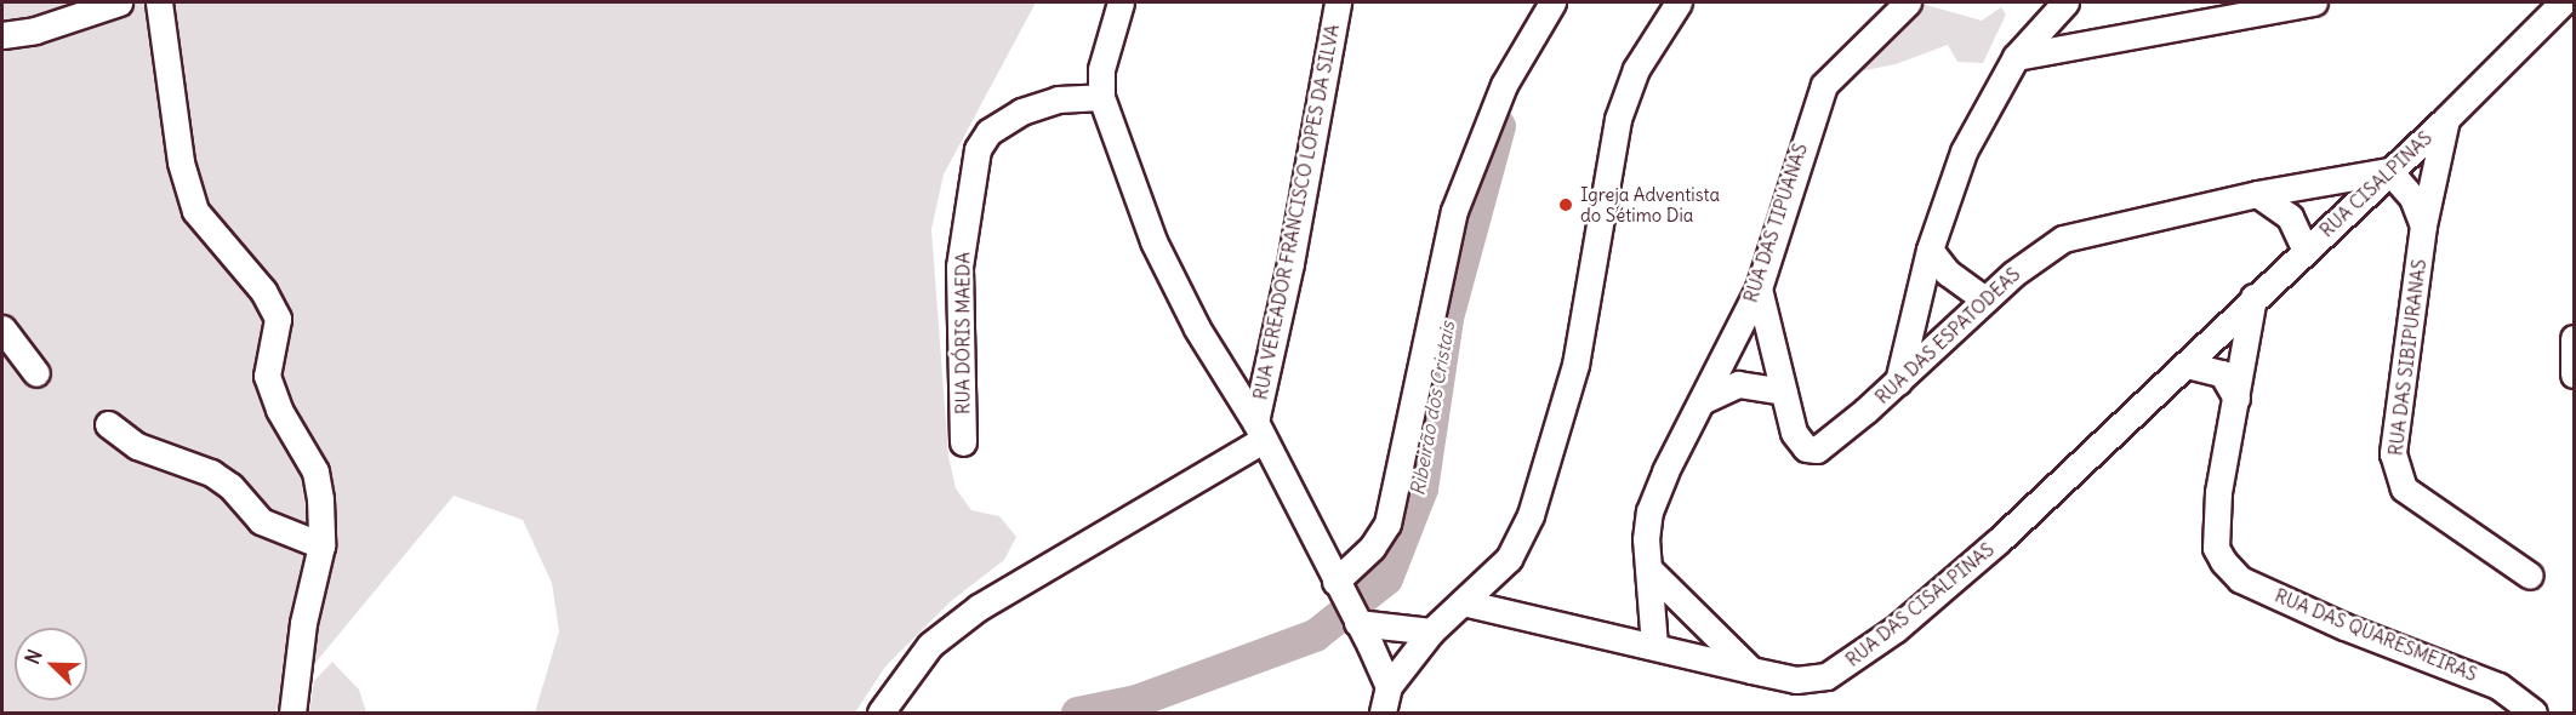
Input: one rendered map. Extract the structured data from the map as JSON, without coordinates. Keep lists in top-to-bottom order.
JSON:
{
  "streets": {
    "street": [
      "RUA CISALPINAS",
      "RUA VEREADOR FRANCISCO LOPES DA SILVA",
      "RUA DAS TIPUANAS",
      "RUA DÓRIS MAEDA",
      "RUA DAS ESPATODEAS",
      "RUA DAS SIBIPURANAS",
      "RUA DAS CISALPINAS",
      "RUA DAS QUARESMEIRAS"
    ]
  },
  "crossings": [
    ["RUA CISALPINAS", "RUA DAS ESPATODEAS"],
    ["RUA CISALPINAS", "RUA DAS SIBIPURANAS"],
    ["RUA CISALPINAS", "RUA DAS CISALPINAS"],
    ["RUA CISALPINAS", "RUA DAS QUARESMEIRAS"],
    ["RUA DAS TIPUANAS", "RUA DAS ESPATODEAS"],
    ["RUA DAS TIPUANAS", "RUA DAS CISALPINAS"]
  ],
  "water": ["Ribeirão dos Cristais"],
  "places": ["Igreja Adventista do Sétimo Dia"],
  "north": "top left"
}
